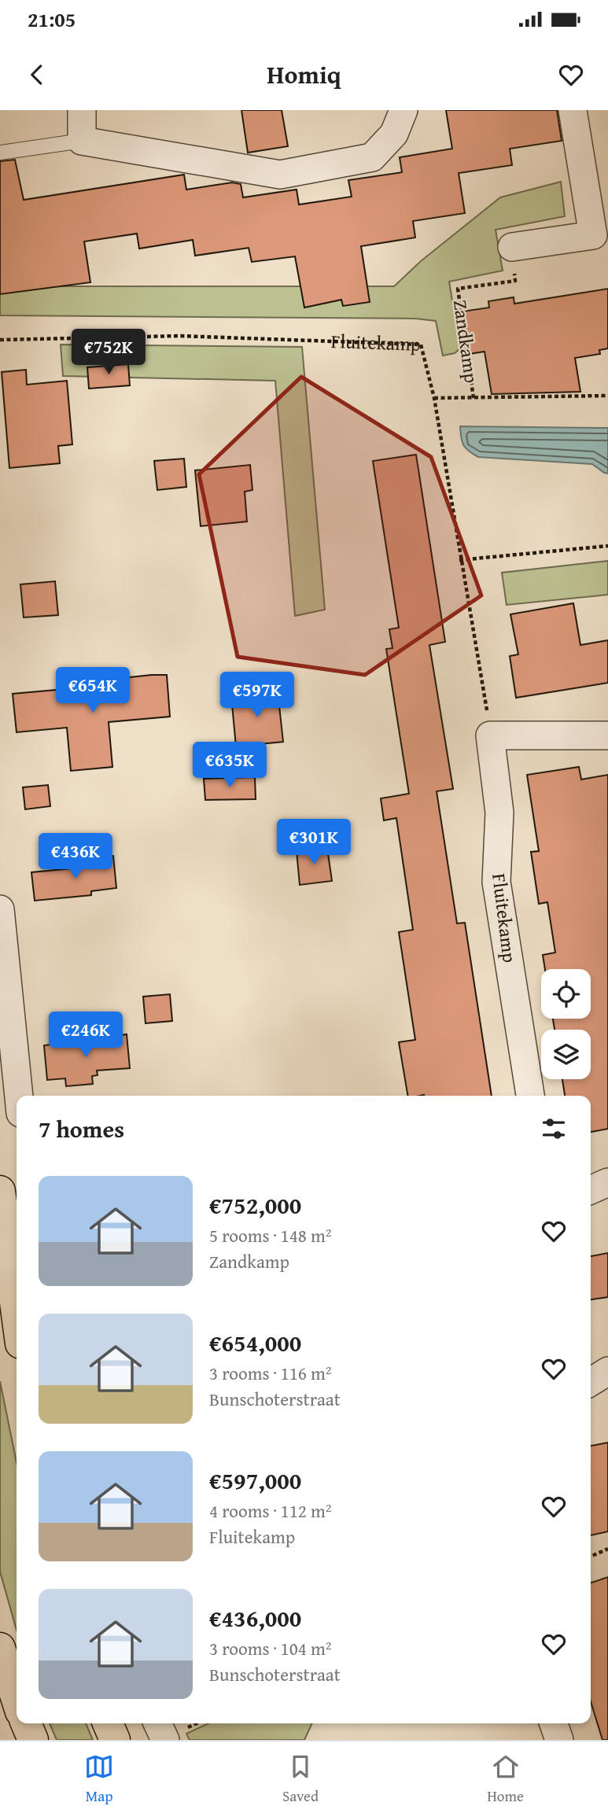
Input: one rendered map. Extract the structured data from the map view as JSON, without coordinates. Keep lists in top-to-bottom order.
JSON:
{
  "streets": {
    "street": ["Fluitekamp"],
    "path": ["Zandkamp"]
  },
  "crossings": [
    ["Zandkamp", "Fluitekamp"]
  ],
  "page": {
    "status": "21:05",
    "header": "Homiq",
    "price": [
      "€752K",
      "€654K",
      "€597K",
      "€635K",
      "€301K",
      "€436K",
      "€246K"
    ],
    "heading": "7 homes",
    "list": [
      {
        "name": "€752,000",
        "note": "5 rooms · 148 m² · Zandkamp"
      },
      {
        "name": "€654,000",
        "note": "3 rooms · 116 m² · Bunschoterstraat"
      },
      {
        "name": "€597,000",
        "note": "4 rooms · 112 m² · Fluitekamp"
      },
      {
        "name": "€436,000",
        "note": "3 rooms · 104 m² · Bunschoterstraat"
      }
    ],
    "tabs": ["Map", "Saved", "Home"]
  }
}
